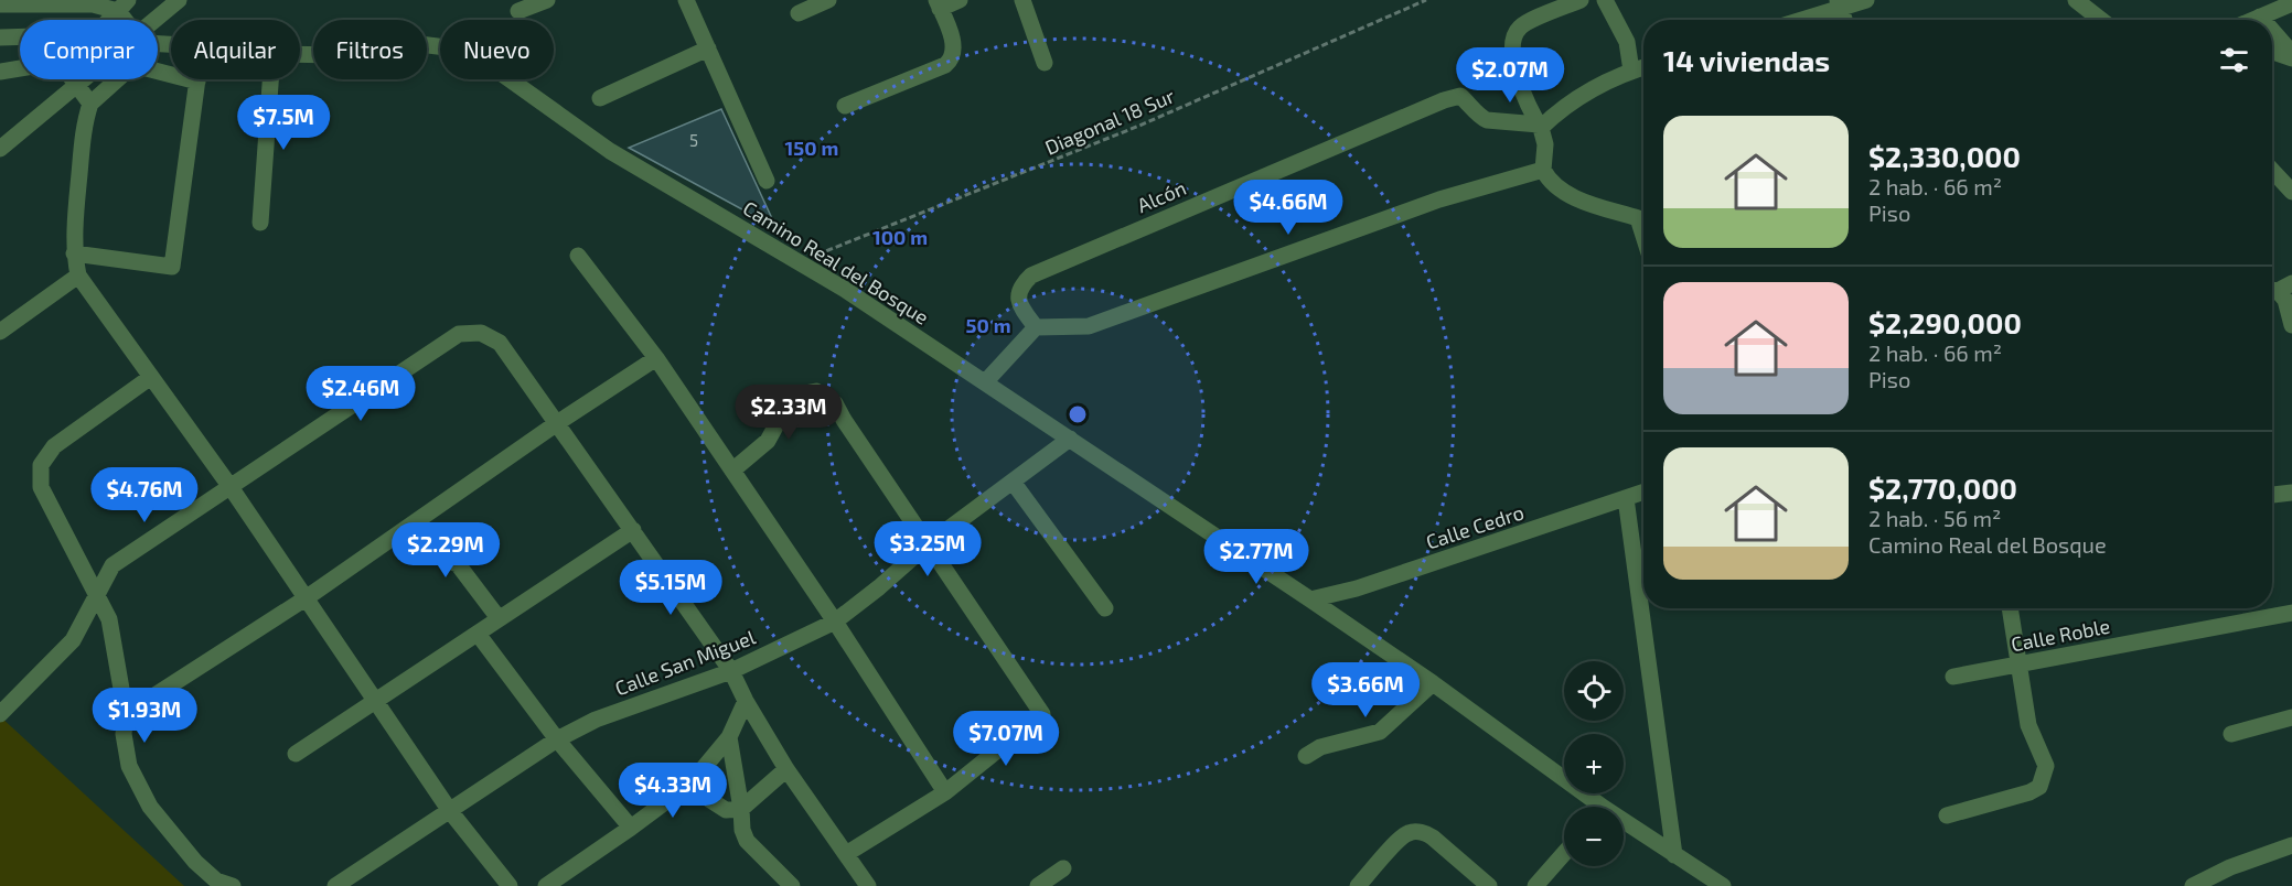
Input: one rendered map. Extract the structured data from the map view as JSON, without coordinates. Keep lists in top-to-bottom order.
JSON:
{
  "streets": {
    "street": [
      "Alcón",
      "Camino Real del Bosque",
      "Calle Cedro",
      "Calle Roble",
      "Calle San Miguel"
    ],
    "path": ["Diagonal 18 Sur"]
  },
  "crossings": [
    ["Diagonal 18 Sur", "Camino Real del Bosque"],
    ["Camino Real del Bosque", "Calle Cedro"],
    ["Camino Real del Bosque", "Calle San Miguel"]
  ],
  "house_numbers": ["5"],
  "page": {
    "chip": [
      "Comprar",
      "Alquilar",
      "Filtros",
      "Nuevo"
    ],
    "heading": "14 viviendas",
    "price": [
      "$2.07M",
      "$7.5M",
      "$4.66M",
      "$2.46M",
      "$2.33M",
      "$4.76M",
      "$3.25M",
      "$2.29M",
      "$2.77M",
      "$5.15M",
      "$3.66M",
      "$1.93M",
      "$7.07M",
      "$4.33M"
    ],
    "list": [
      {
        "name": "$2,330,000",
        "note": "2 hab. · 66 m² · Piso"
      },
      {
        "name": "$2,290,000",
        "note": "2 hab. · 66 m² · Piso"
      },
      {
        "name": "$2,770,000",
        "note": "2 hab. · 56 m² · Camino Real del Bosque"
      }
    ],
    "map_buttons": ["+", "−"]
  },
  "rings": ["150 m", "100 m", "50 m"]
}
